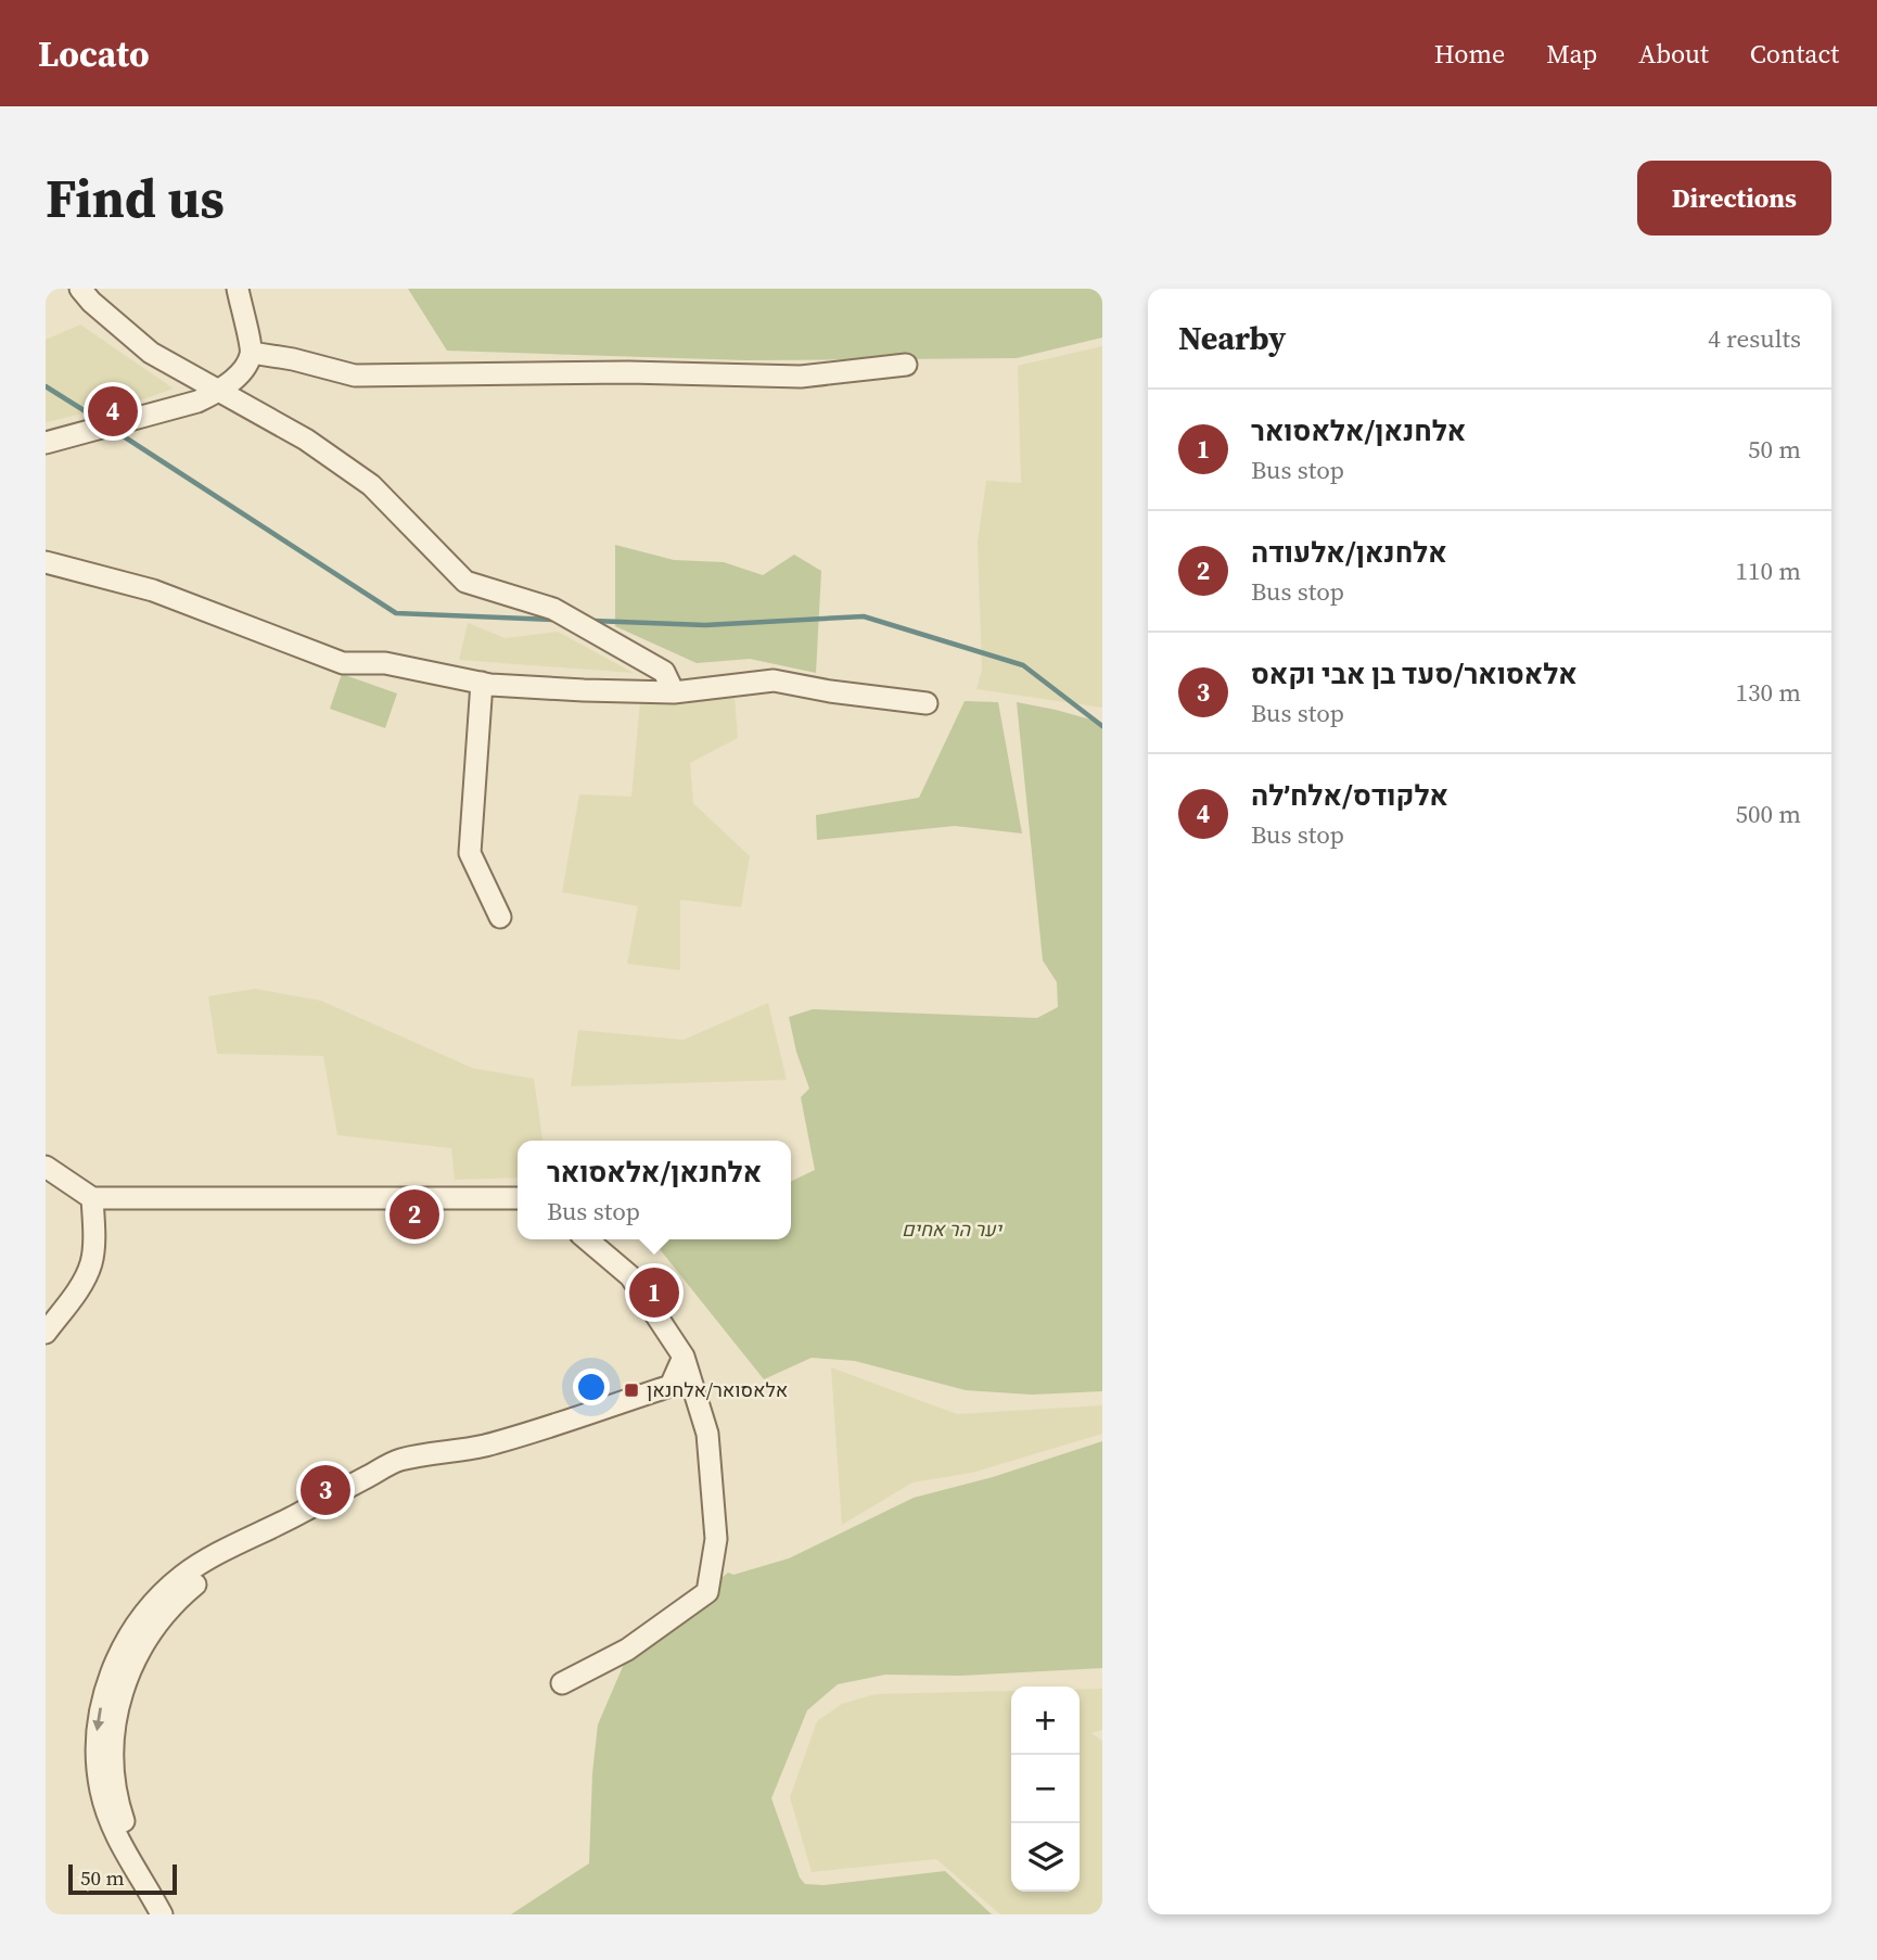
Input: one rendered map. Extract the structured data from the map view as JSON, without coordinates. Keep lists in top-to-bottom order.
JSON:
{
  "parks": ["יער הר אחים"],
  "places": {
    "transit": ["אלאסואר/אלחנאן"]
  },
  "scale_bar": "50 m",
  "page": {
    "header": "Locato",
    "nav": [
      "Home",
      "Map",
      "About",
      "Contact"
    ],
    "buttons": "Directions",
    "title": "Find us",
    "heading": ["Nearby", "4 results"],
    "pins": [
      "4",
      "2",
      "1",
      "3"
    ],
    "list": [
      {
        "mark": "1",
        "name": "אלחנאן/אלאסואר",
        "note": "Bus stop",
        "value": "50 m"
      },
      {
        "mark": "2",
        "name": "אלחנאן/אלעודה",
        "note": "Bus stop",
        "value": "110 m"
      },
      {
        "mark": "3",
        "name": "אלאסואר/סעד בן אבי וקאס",
        "note": "Bus stop",
        "value": "130 m"
      },
      {
        "mark": "4",
        "name": "אלקודס/אלח׳לה",
        "note": "Bus stop",
        "value": "500 m"
      }
    ],
    "popup": ["אלחנאן/אלאסואר", "Bus stop"],
    "map_buttons": ["+", "−"],
    "scale": "50 m"
  }
}
